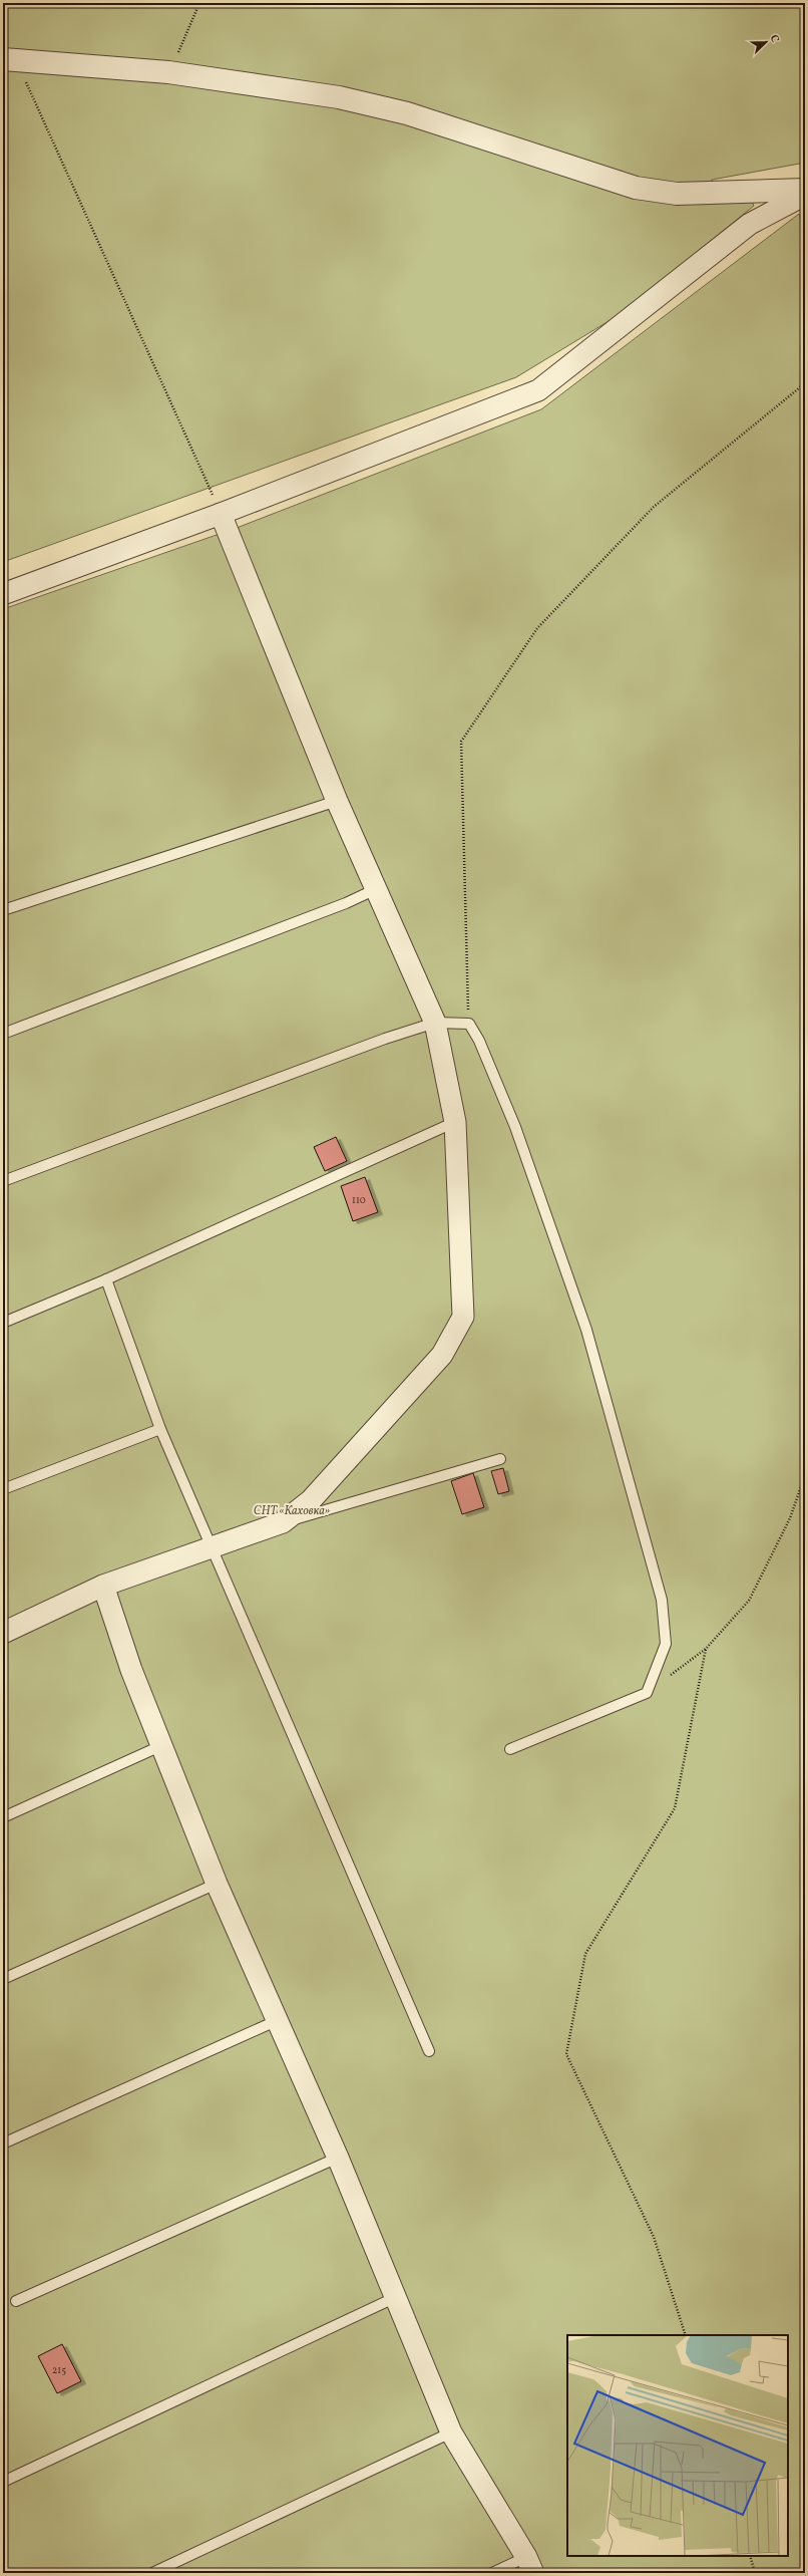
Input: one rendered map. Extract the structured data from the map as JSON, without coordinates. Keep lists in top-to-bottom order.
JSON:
{
  "parks": ["СНТ «Каховка»"],
  "house_numbers": ["110", "215"],
  "north": "top right"
}
